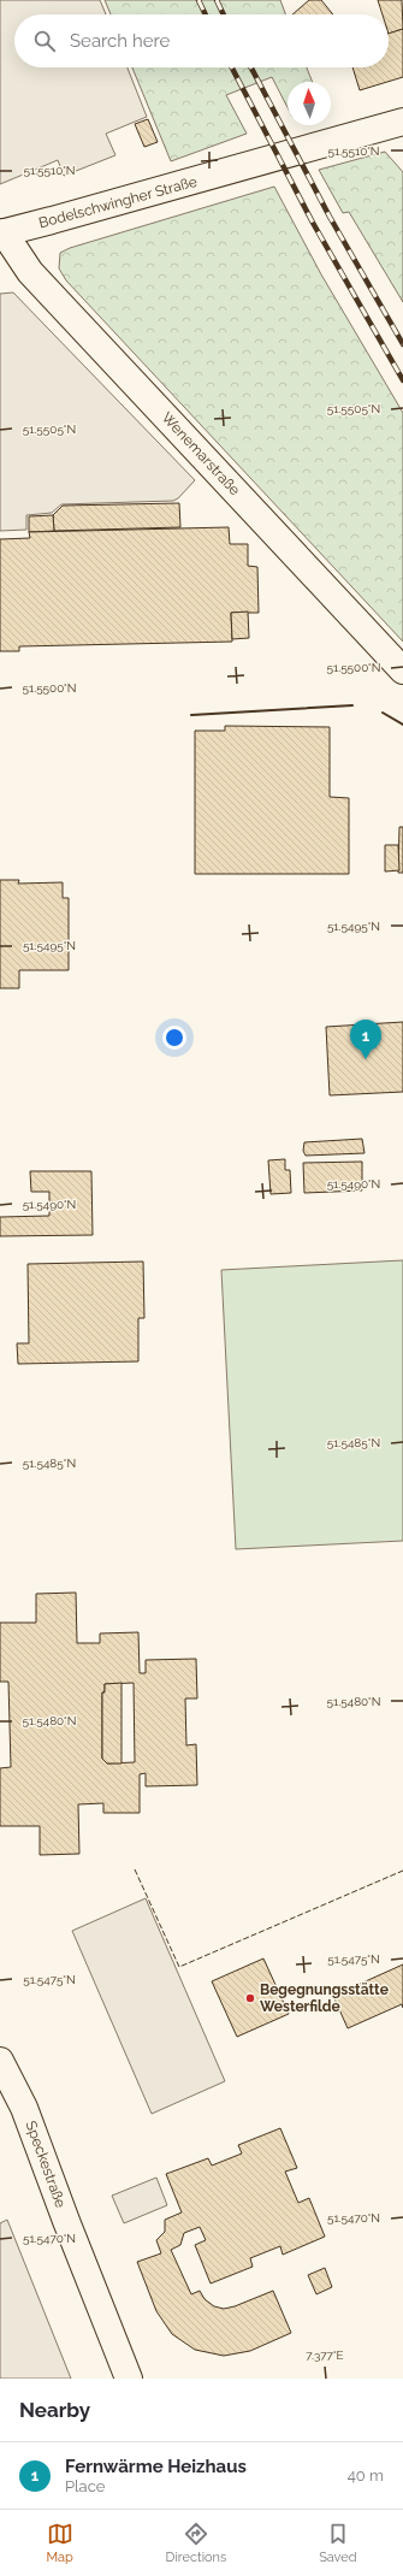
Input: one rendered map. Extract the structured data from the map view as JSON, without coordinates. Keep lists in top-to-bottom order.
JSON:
{
  "streets": {
    "street": ["Bodelschwingher Straße", "Wenemarstraße", "Speckestraße"]
  },
  "crossings": [
    ["Bodelschwingher Straße", "Wenemarstraße"]
  ],
  "places": ["Begegnungsstätte Westerfilde"],
  "north": "top",
  "page": {
    "search": "Search here",
    "pins": "1",
    "heading": "Nearby",
    "list": [
      {
        "mark": "1",
        "name": "Fernwärme Heizhaus",
        "note": "Place",
        "value": "40 m"
      }
    ],
    "nav": ["Map", "Directions", "Saved"]
  },
  "coordinates": [
    "51.5510°N",
    "51.5505°N",
    "51.5500°N",
    "51.5495°N",
    "51.5490°N",
    "51.5485°N",
    "51.5480°N",
    "51.5475°N",
    "51.5470°N",
    "7.377°E"
  ]
}
